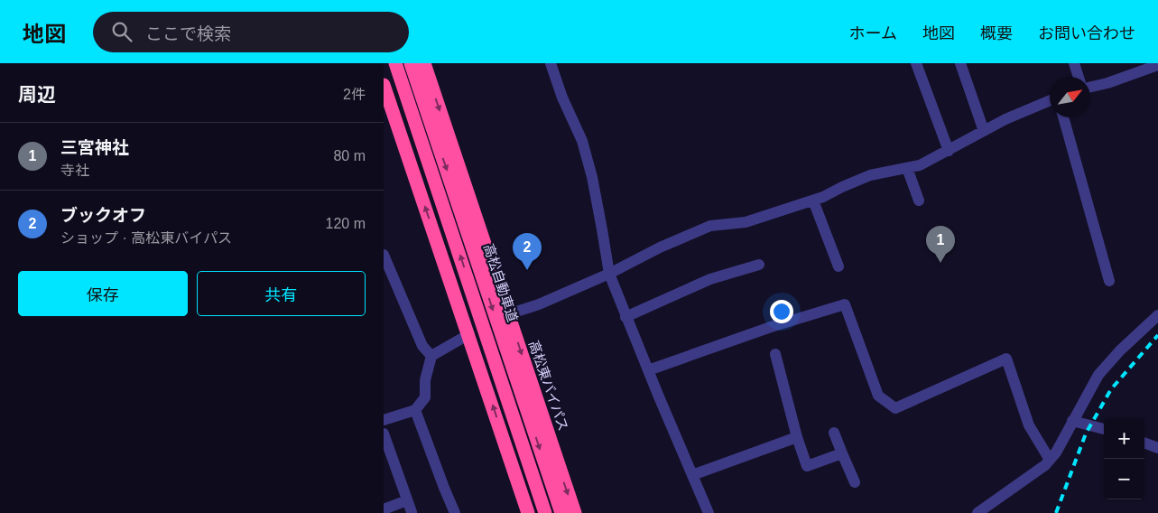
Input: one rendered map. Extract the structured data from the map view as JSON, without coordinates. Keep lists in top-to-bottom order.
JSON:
{
  "streets": {
    "highway": ["高松自動車道", "高松東バイパス"]
  },
  "north": "top right",
  "page": {
    "header": "地図",
    "search": "ここで検索",
    "nav": [
      "ホーム",
      "地図",
      "概要",
      "お問い合わせ"
    ],
    "heading": ["周辺", "2件"],
    "list": [
      {
        "mark": "1",
        "name": "三宮神社",
        "note": "寺社",
        "value": "80 m"
      },
      {
        "mark": "2",
        "name": "ブックオフ",
        "note": "ショップ · 高松東バイパス",
        "value": "120 m"
      }
    ],
    "pins": ["1", "2"],
    "buttons": ["保存", "共有"],
    "map_buttons": ["+", "−"]
  }
}
